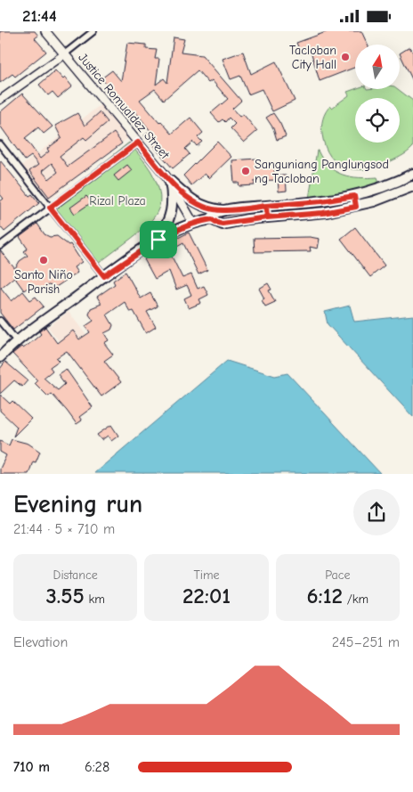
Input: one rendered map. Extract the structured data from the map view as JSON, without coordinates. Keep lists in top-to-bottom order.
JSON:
{
  "streets": {
    "main road": ["Justice Romualdez Street"]
  },
  "parks": ["Rizal Plaza"],
  "places": ["Tacloban City Hall", "Sanguniang Panglungsod ng Tacloban", "Santo Niño Parish"],
  "north": "top",
  "page": {
    "status": "21:44",
    "heading": ["Evening run", "21:44 · 5 × 710 m"],
    "stats": [
      ["Distance", "3.55 km"],
      ["Time", "22:01"],
      ["Pace", "6:12 /km"]
    ],
    "chart": ["Elevation", "245–251 m"],
    "list": [
      {
        "name": "710 m",
        "note": "6:28"
      }
    ]
  }
}
